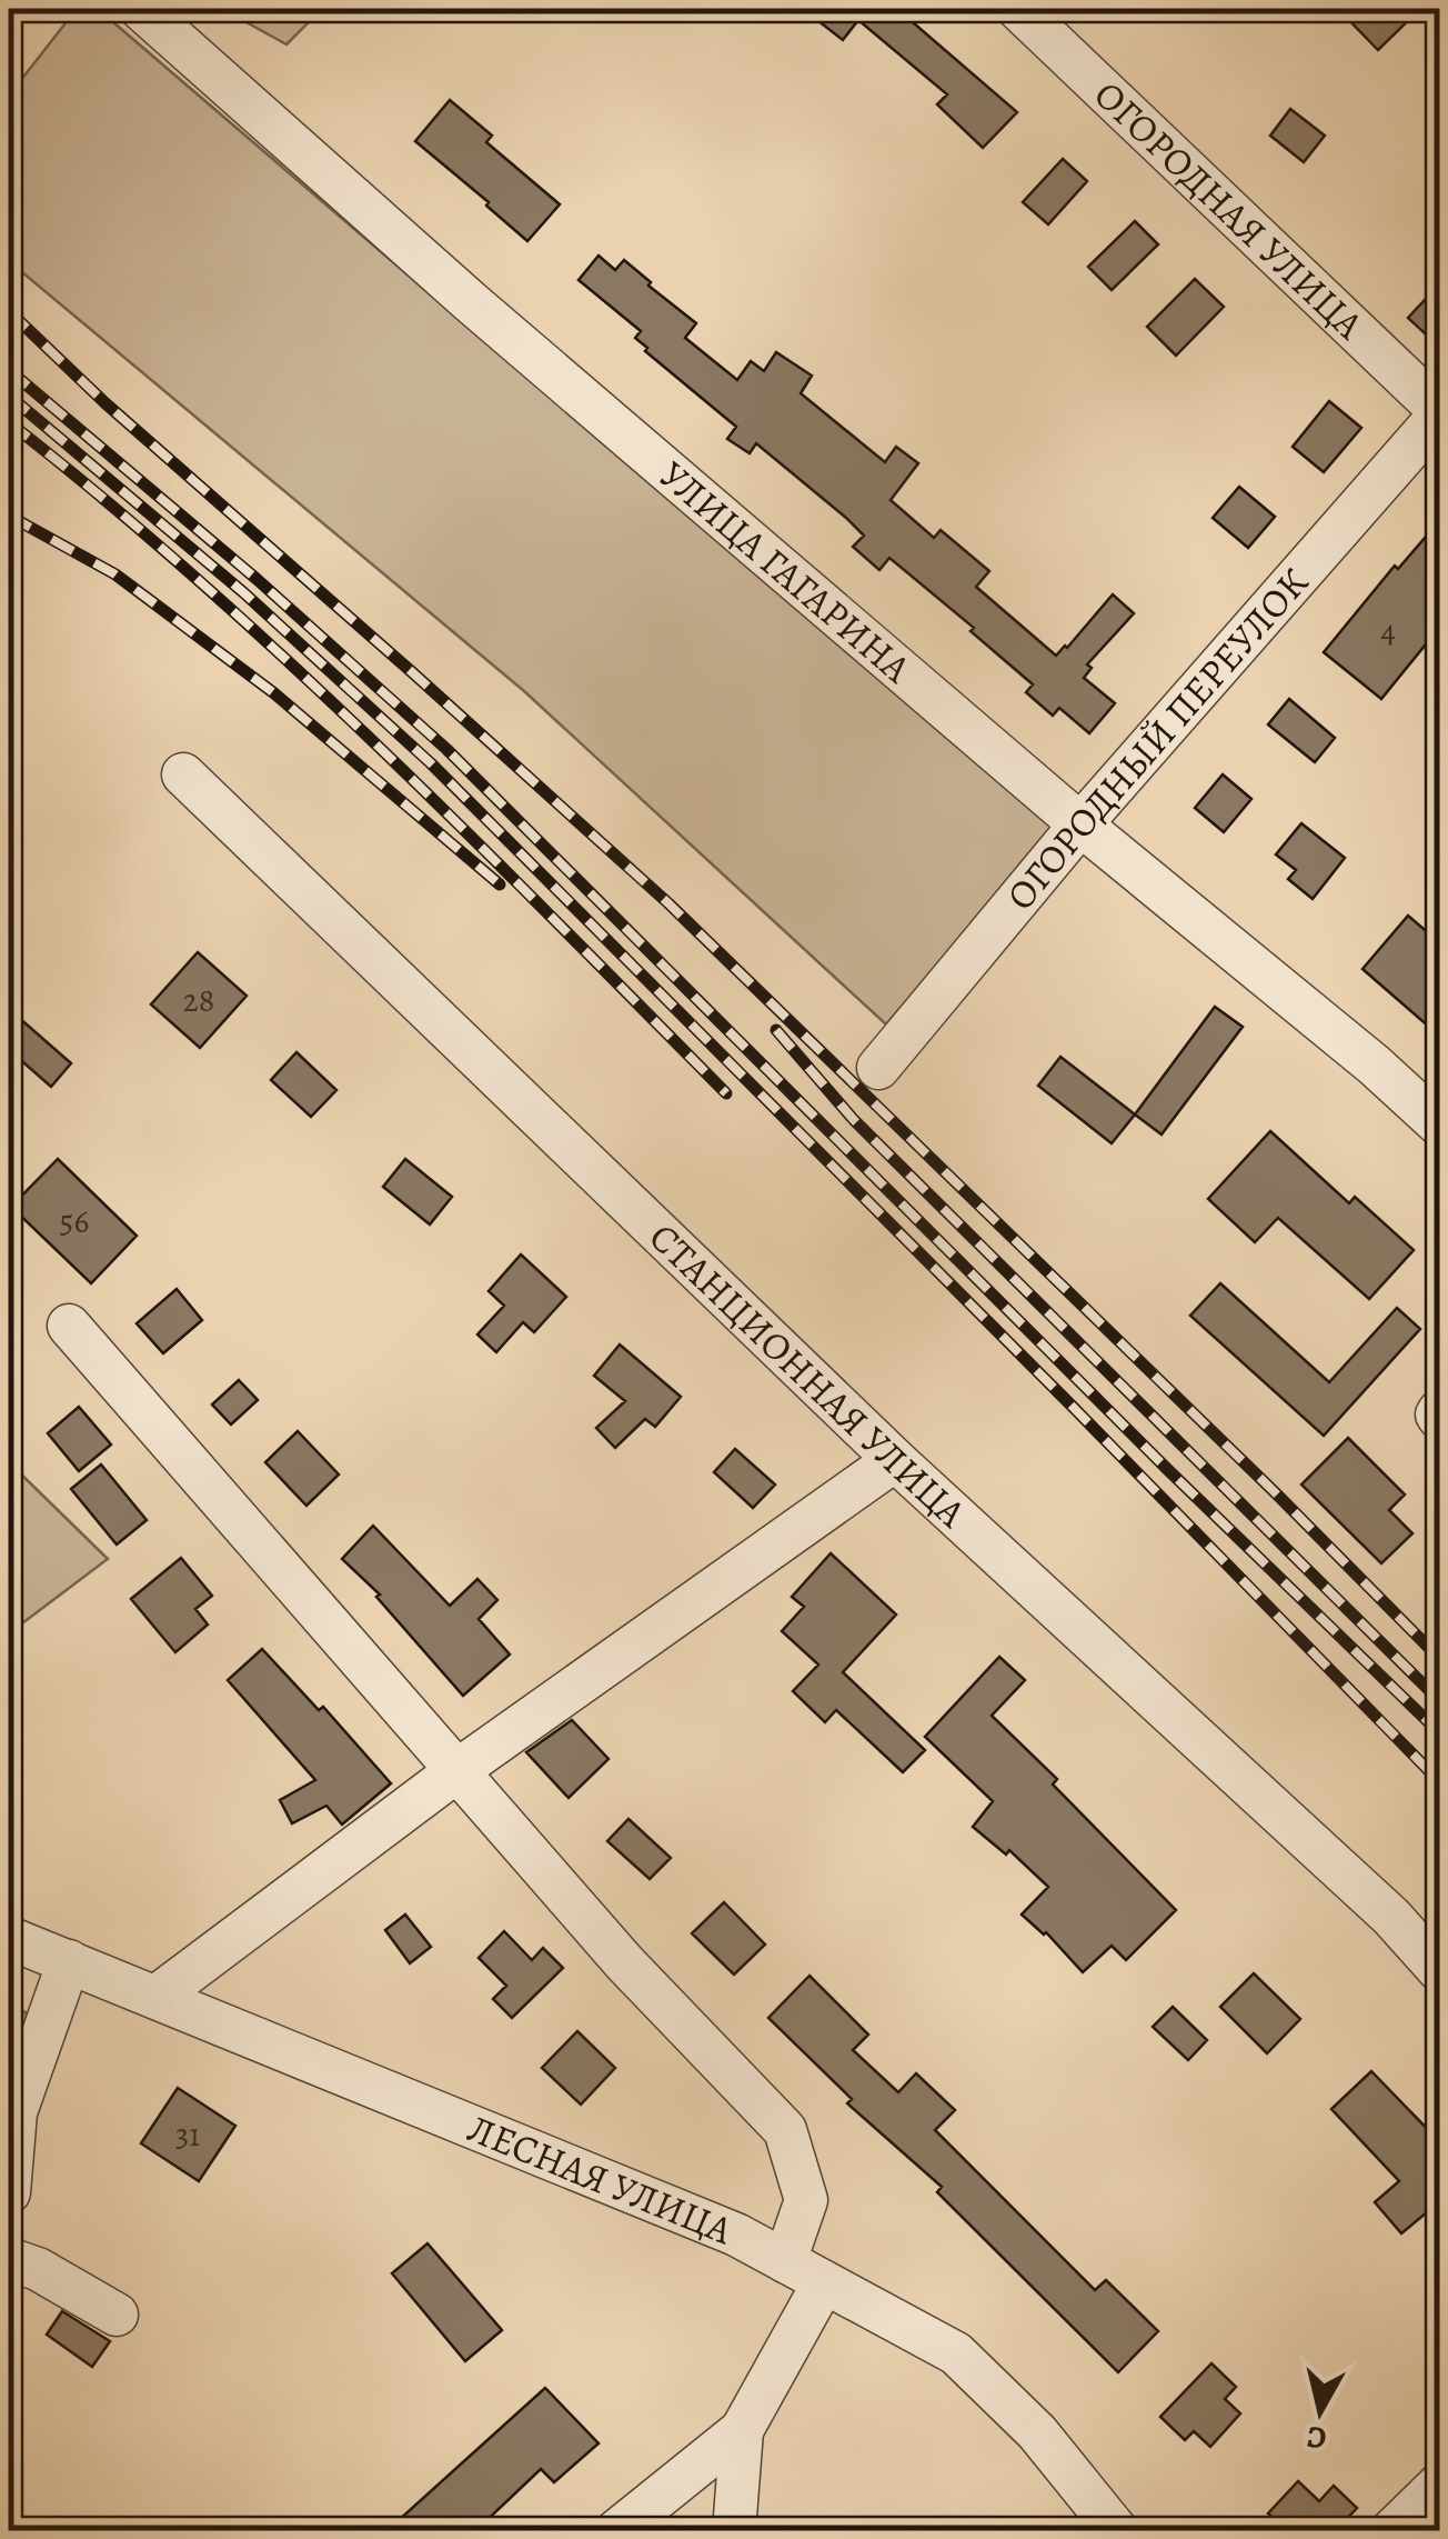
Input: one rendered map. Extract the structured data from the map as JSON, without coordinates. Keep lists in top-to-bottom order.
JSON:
{
  "streets": {
    "street": [
      "ОГОРОДНАЯ УЛИЦА",
      "УЛИЦА ГАГАРИНА",
      "ОГОРОДНЫЙ ПЕРЕУЛОК",
      "СТАНЦИОННАЯ УЛИЦА",
      "ЛЕСНАЯ УЛИЦА"
    ]
  },
  "crossings": [
    ["ОГОРОДНАЯ УЛИЦА", "ОГОРОДНЫЙ ПЕРЕУЛОК"],
    ["УЛИЦА ГАГАРИНА", "ОГОРОДНЫЙ ПЕРЕУЛОК"]
  ],
  "house_numbers": [
    "4",
    "28",
    "56",
    "31"
  ],
  "north": "bottom"
}
